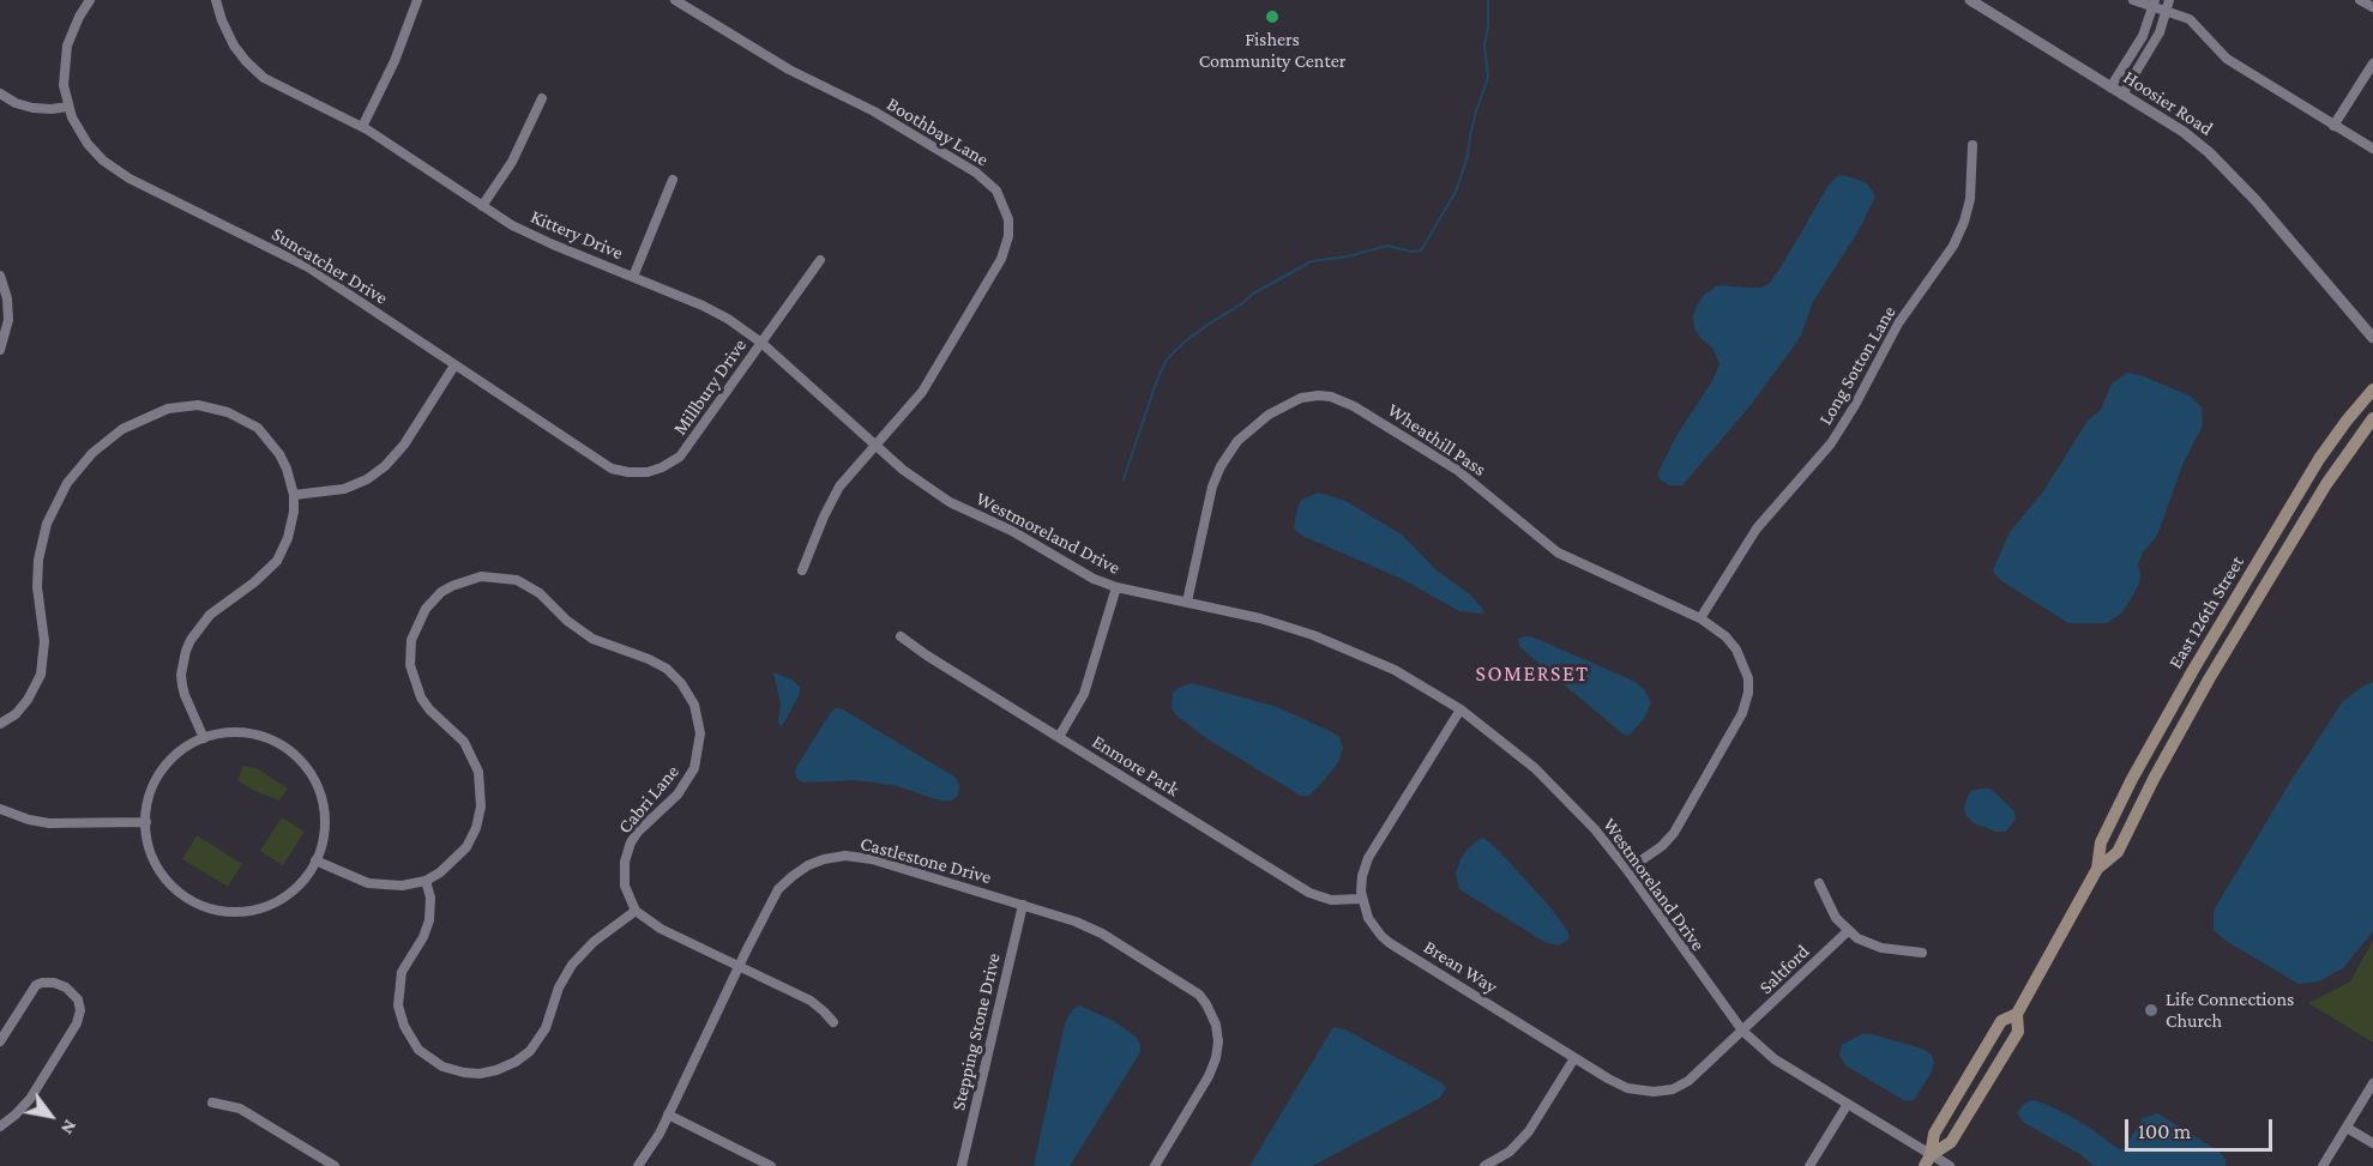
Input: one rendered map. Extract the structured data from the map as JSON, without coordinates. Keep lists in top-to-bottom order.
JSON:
{
  "streets": {
    "main road": ["East 126th Street"],
    "street": [
      "Hoosier Road",
      "Boothbay Lane",
      "Kittery Drive",
      "Suncatcher Drive",
      "Long Sotton Lane",
      "Millbury Drive",
      "Wheathill Pass",
      "Westmoreland Drive",
      "Enmore Park",
      "Cabri Lane",
      "Castlestone Drive",
      "Brean Way",
      "Saltford",
      "Stepping Stone Drive"
    ]
  },
  "crossings": [
    ["Boothbay Lane", "Kittery Drive"],
    ["Kittery Drive", "Millbury Drive"],
    ["Kittery Drive", "Westmoreland Drive"],
    ["Suncatcher Drive", "Millbury Drive"],
    ["Long Sotton Lane", "Wheathill Pass"],
    ["Wheathill Pass", "Westmoreland Drive"],
    ["Westmoreland Drive", "East 126th Street"],
    ["Westmoreland Drive", "Brean Way"],
    ["Westmoreland Drive", "Saltford"],
    ["Enmore Park", "Brean Way"],
    ["Castlestone Drive", "Stepping Stone Drive"],
    ["Brean Way", "Saltford"]
  ],
  "districts": ["SOMERSET"],
  "places": ["Fishers Community Center", "Life Connections Church"],
  "scale_bar": "100 m",
  "north": "bottom right"
}
